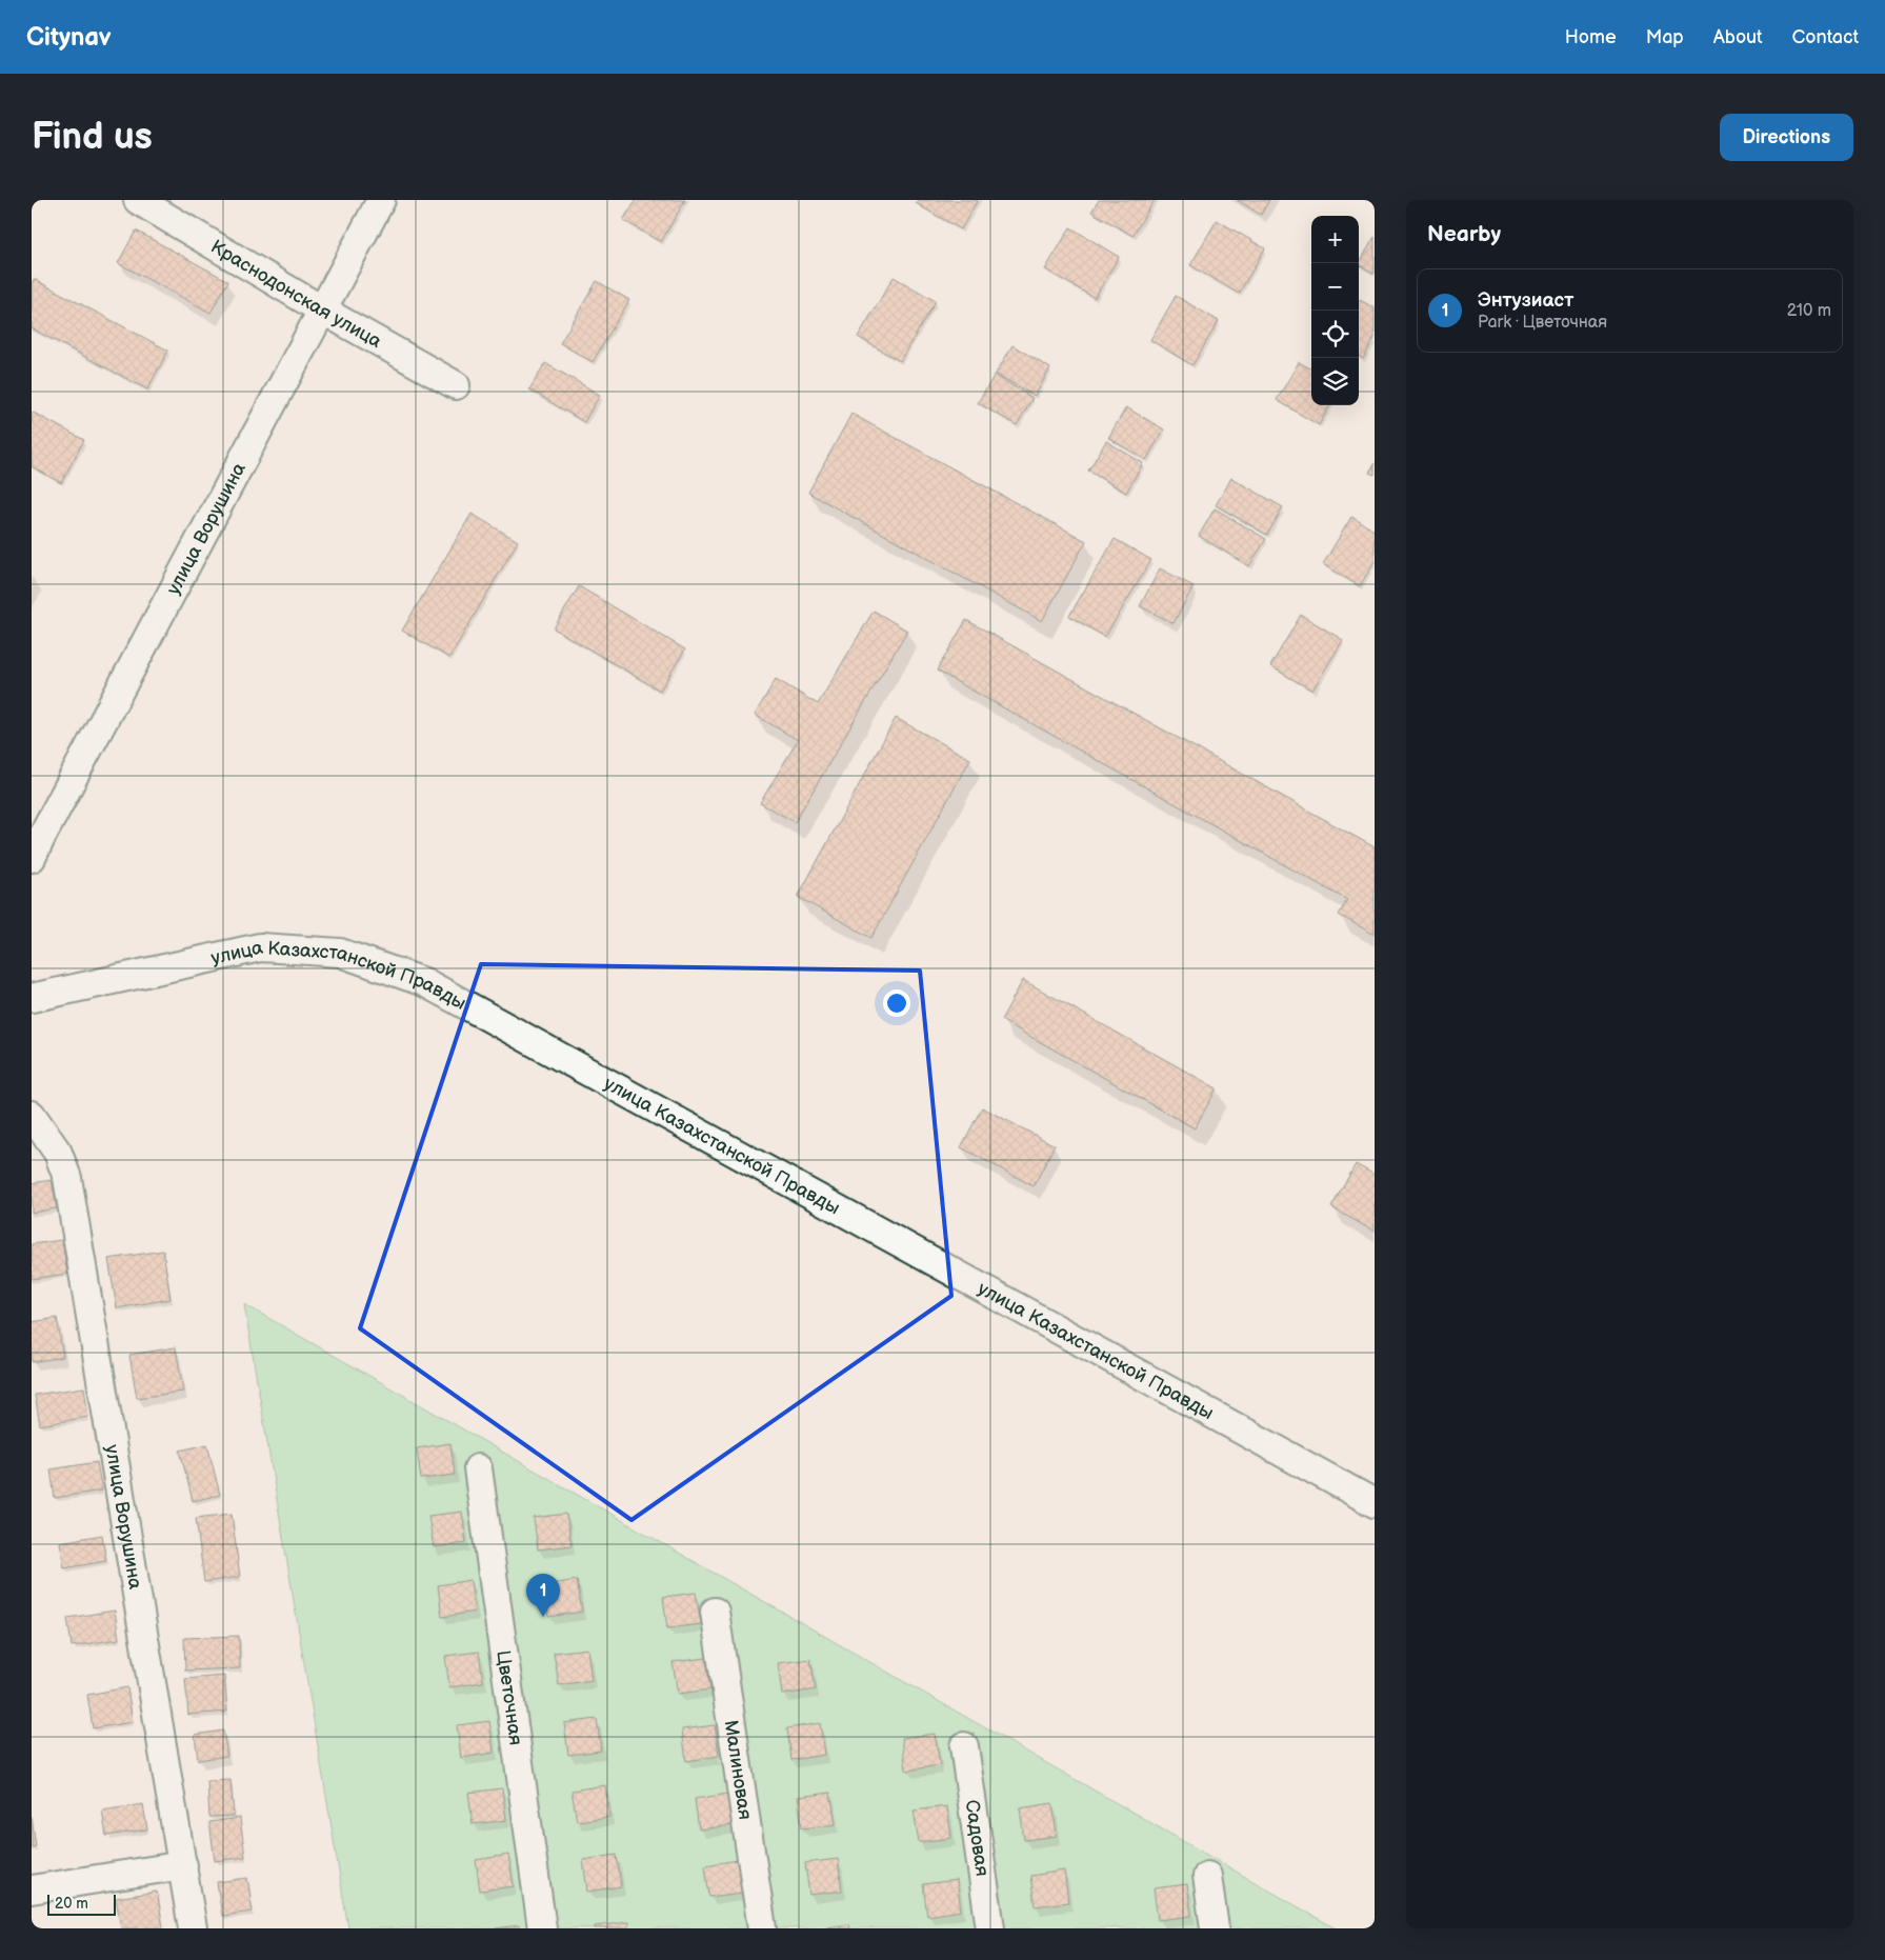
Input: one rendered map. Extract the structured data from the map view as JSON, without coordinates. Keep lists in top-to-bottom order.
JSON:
{
  "streets": {
    "street": [
      "Краснодонская улица",
      "улица Ворушина",
      "улица Казахстанской Правды",
      "Цветочная",
      "Малиновая",
      "Садовая"
    ]
  },
  "crossings": [
    ["Краснодонская улица", "улица Ворушина"]
  ],
  "scale_bar": "20 m",
  "page": {
    "header": "Citynav",
    "nav": [
      "Home",
      "Map",
      "About",
      "Contact"
    ],
    "buttons": "Directions",
    "title": "Find us",
    "heading": "Nearby",
    "map_buttons": ["+", "−"],
    "list": [
      {
        "mark": "1",
        "name": "Энтузиаст",
        "note": "Park · Цветочная",
        "value": "210 m"
      }
    ],
    "pins": "1",
    "scale": "20 m"
  }
}
